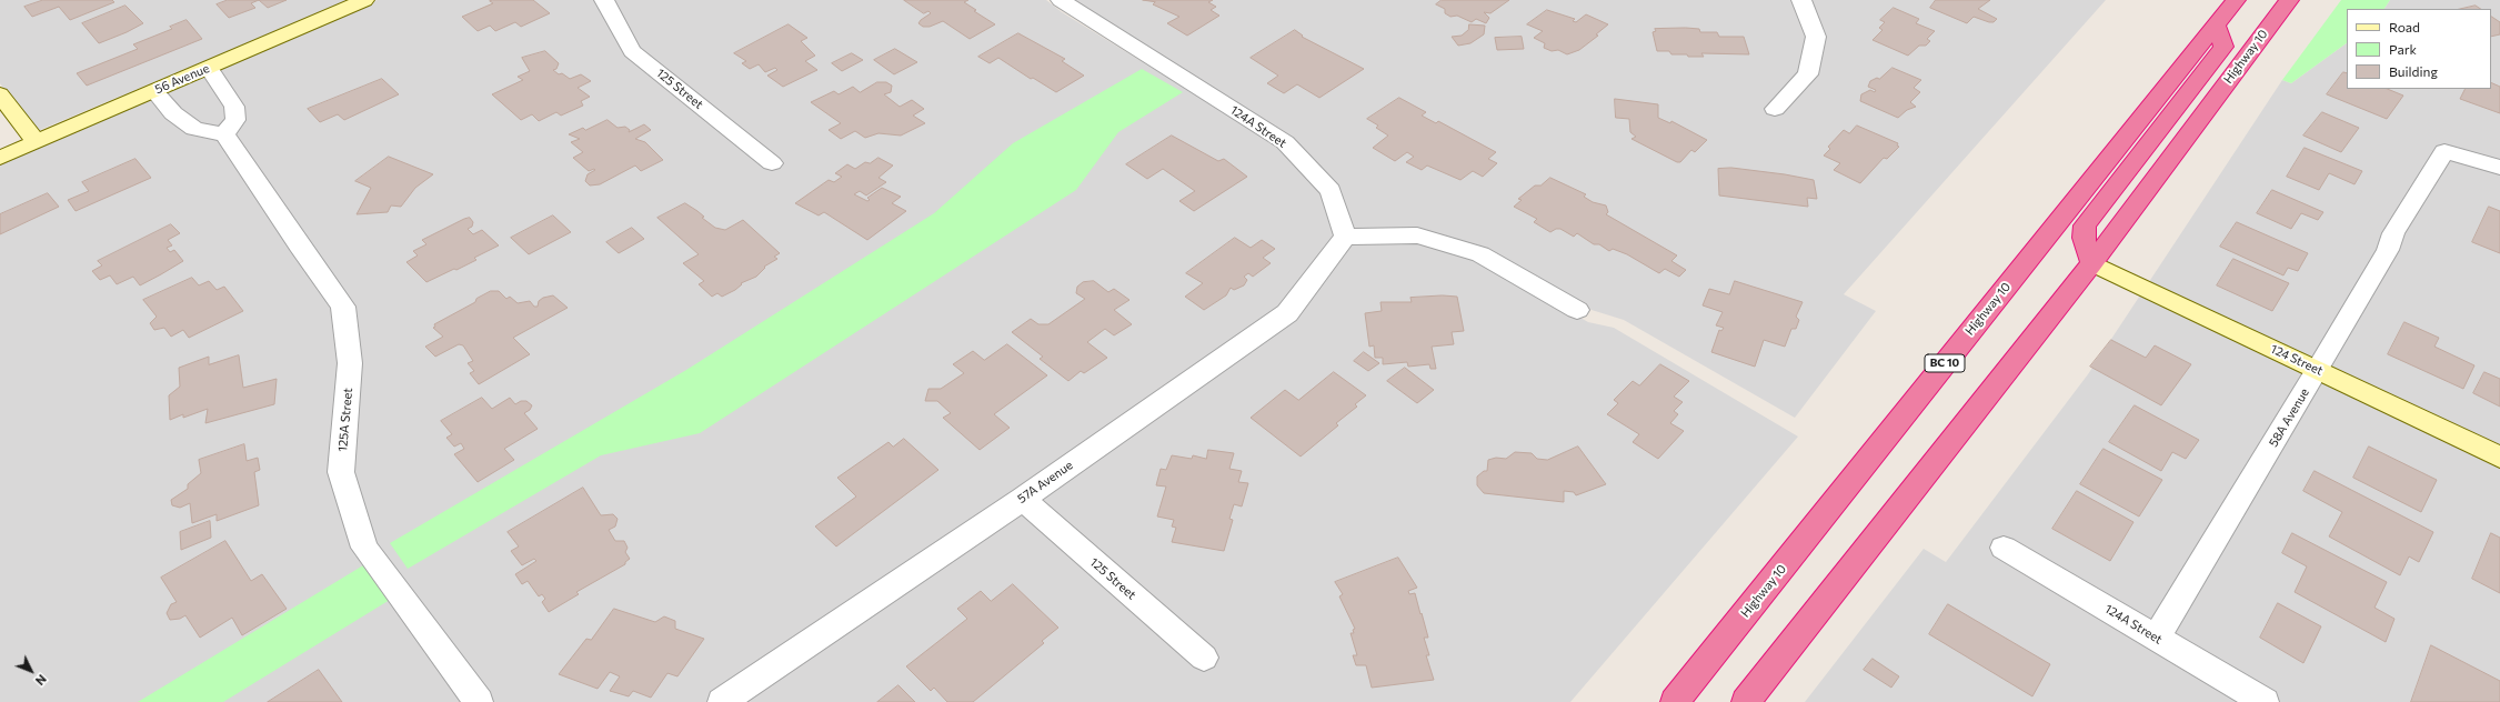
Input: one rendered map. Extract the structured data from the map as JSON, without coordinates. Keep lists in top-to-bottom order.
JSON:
{
  "streets": {
    "highway": ["Highway 10", "BC 10"],
    "street": [
      "56 Avenue",
      "125 Street",
      "124A Street",
      "124 Street",
      "58A Avenue",
      "125A Street",
      "57A Avenue"
    ]
  },
  "crossings": [
    ["Highway 10", "124 Street"],
    ["125 Street", "57A Avenue"],
    ["124A Street", "58A Avenue"],
    ["124A Street", "57A Avenue"],
    ["124 Street", "58A Avenue"]
  ],
  "legend": ["Road", "Park", "Building"],
  "north": "bottom right"
}
